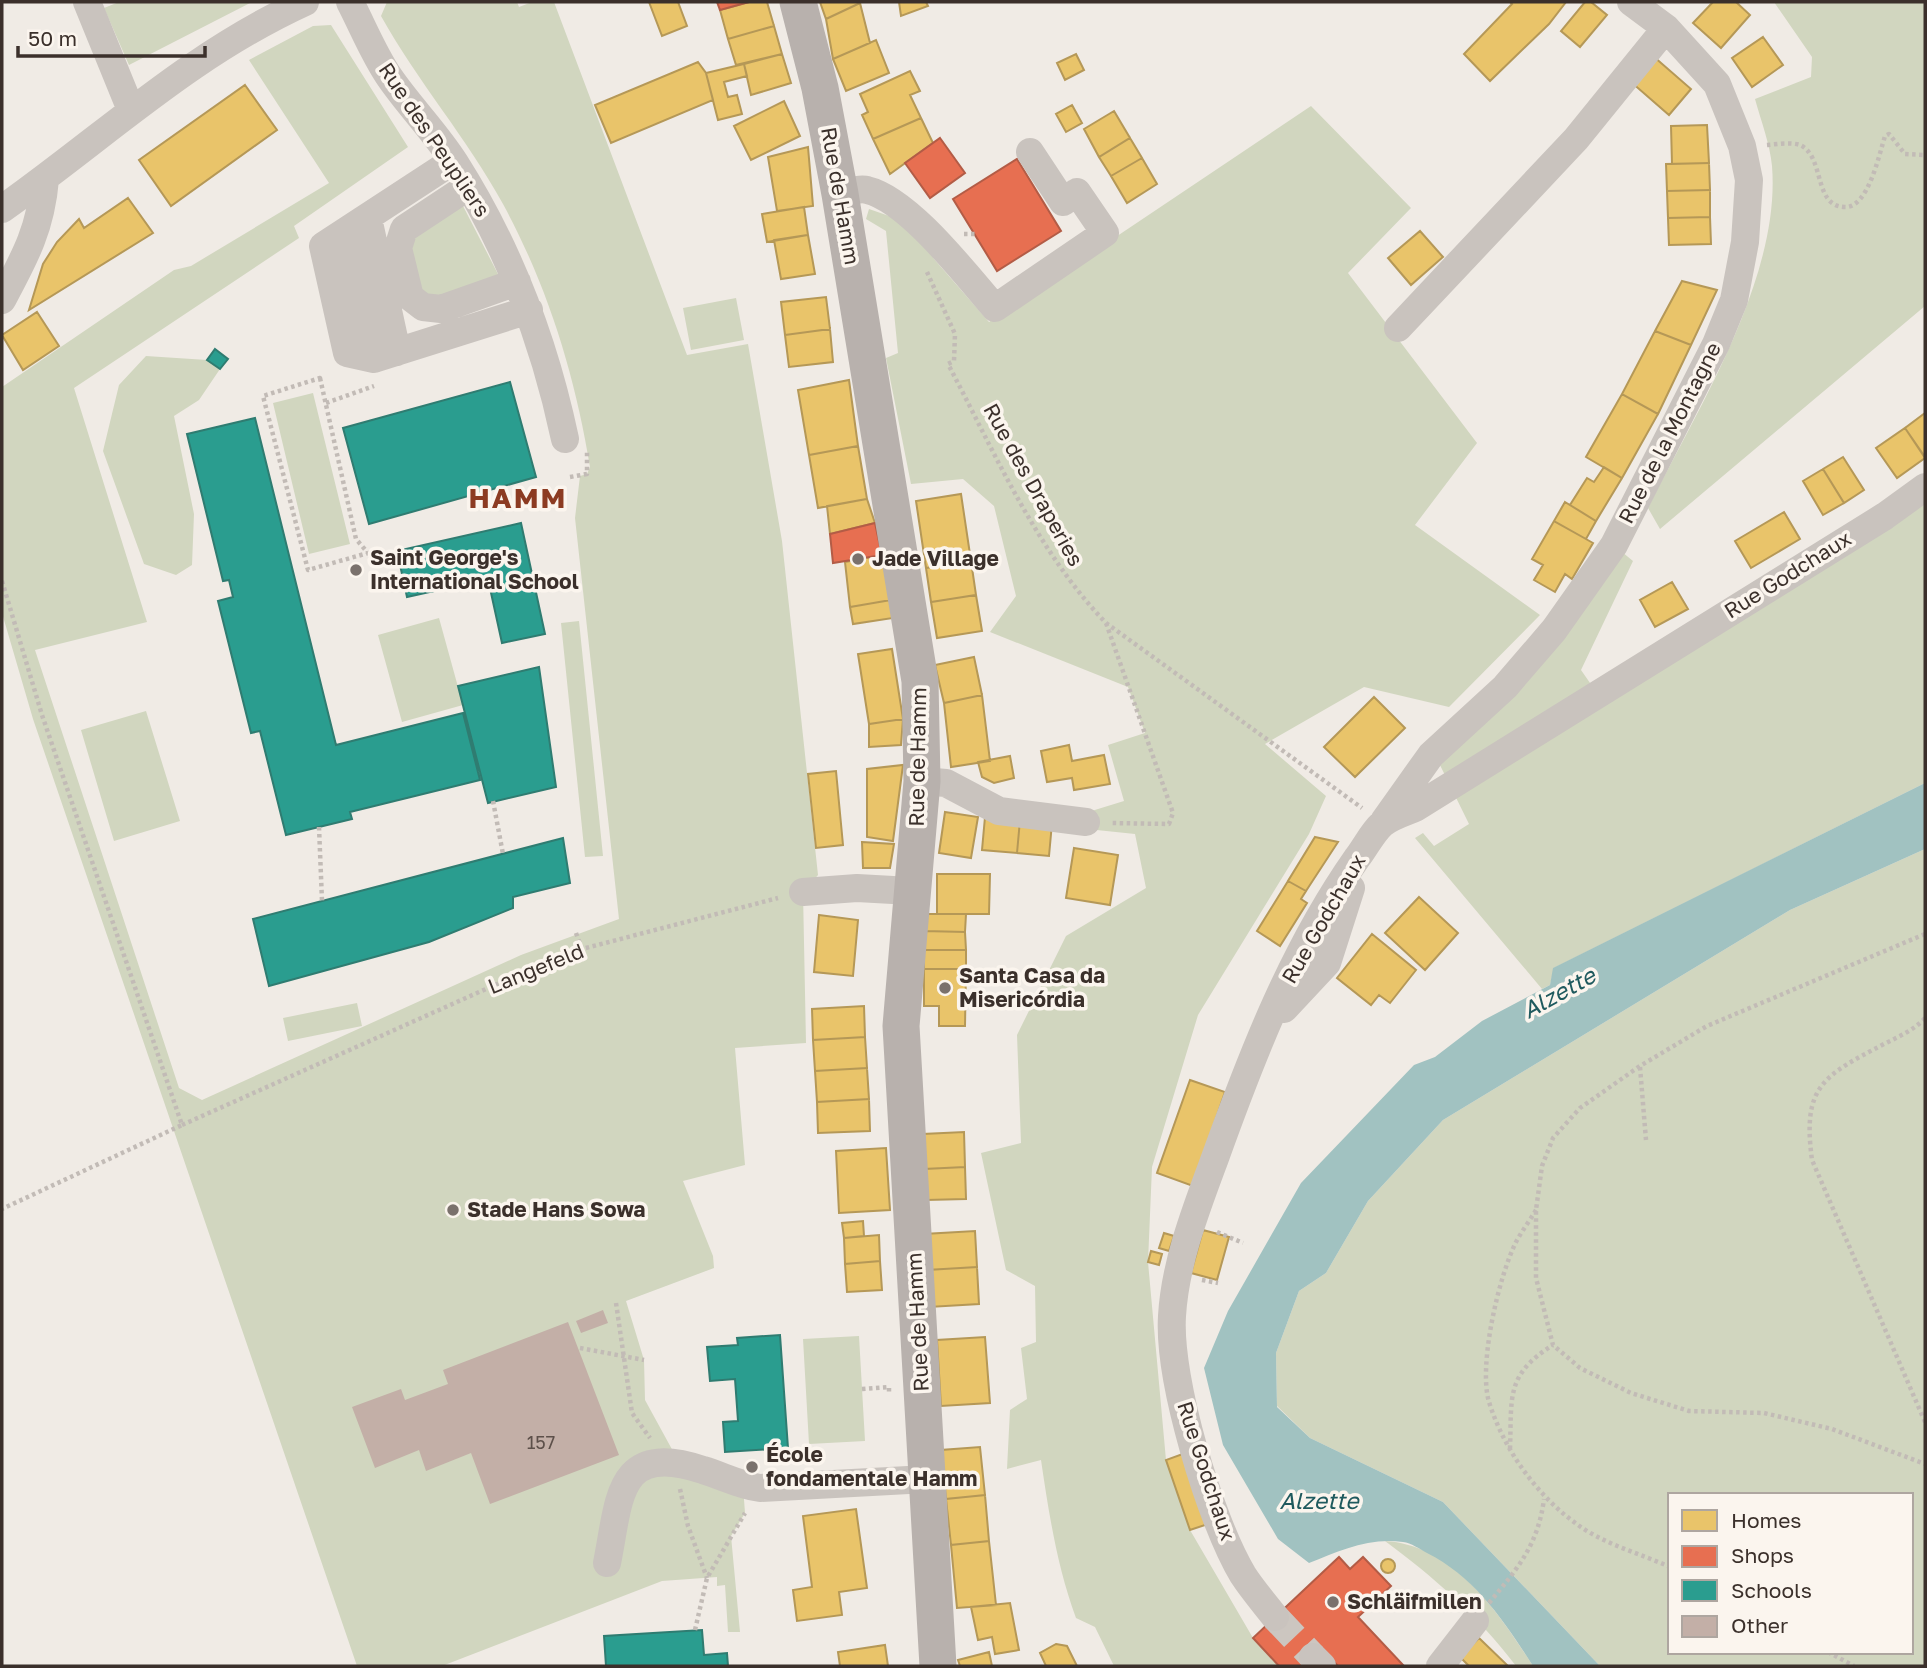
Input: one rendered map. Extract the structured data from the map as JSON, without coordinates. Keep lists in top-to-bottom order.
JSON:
{
  "streets": {
    "main road": ["Rue de Hamm"],
    "street": ["Rue des Peupliers", "Rue de la Montagne", "Rue Godchaux"],
    "path": ["Rue des Draperies", "Langefeld"]
  },
  "crossings": [
    ["Rue de la Montagne", "Rue des Draperies"],
    ["Rue de la Montagne", "Rue Godchaux"],
    ["Rue des Draperies", "Rue Godchaux"]
  ],
  "districts": ["HAMM"],
  "water": ["Alzette"],
  "places": [
    "Jade Village",
    "Saint George's International School",
    "Santa Casa da Misericórdia",
    "Stade Hans Sowa",
    "École fondamentale Hamm",
    "Schläifmillen"
  ],
  "house_numbers": ["157"],
  "legend": [
    "Homes",
    "Shops",
    "Schools",
    "Other"
  ],
  "scale_bar": "50 m"
}
